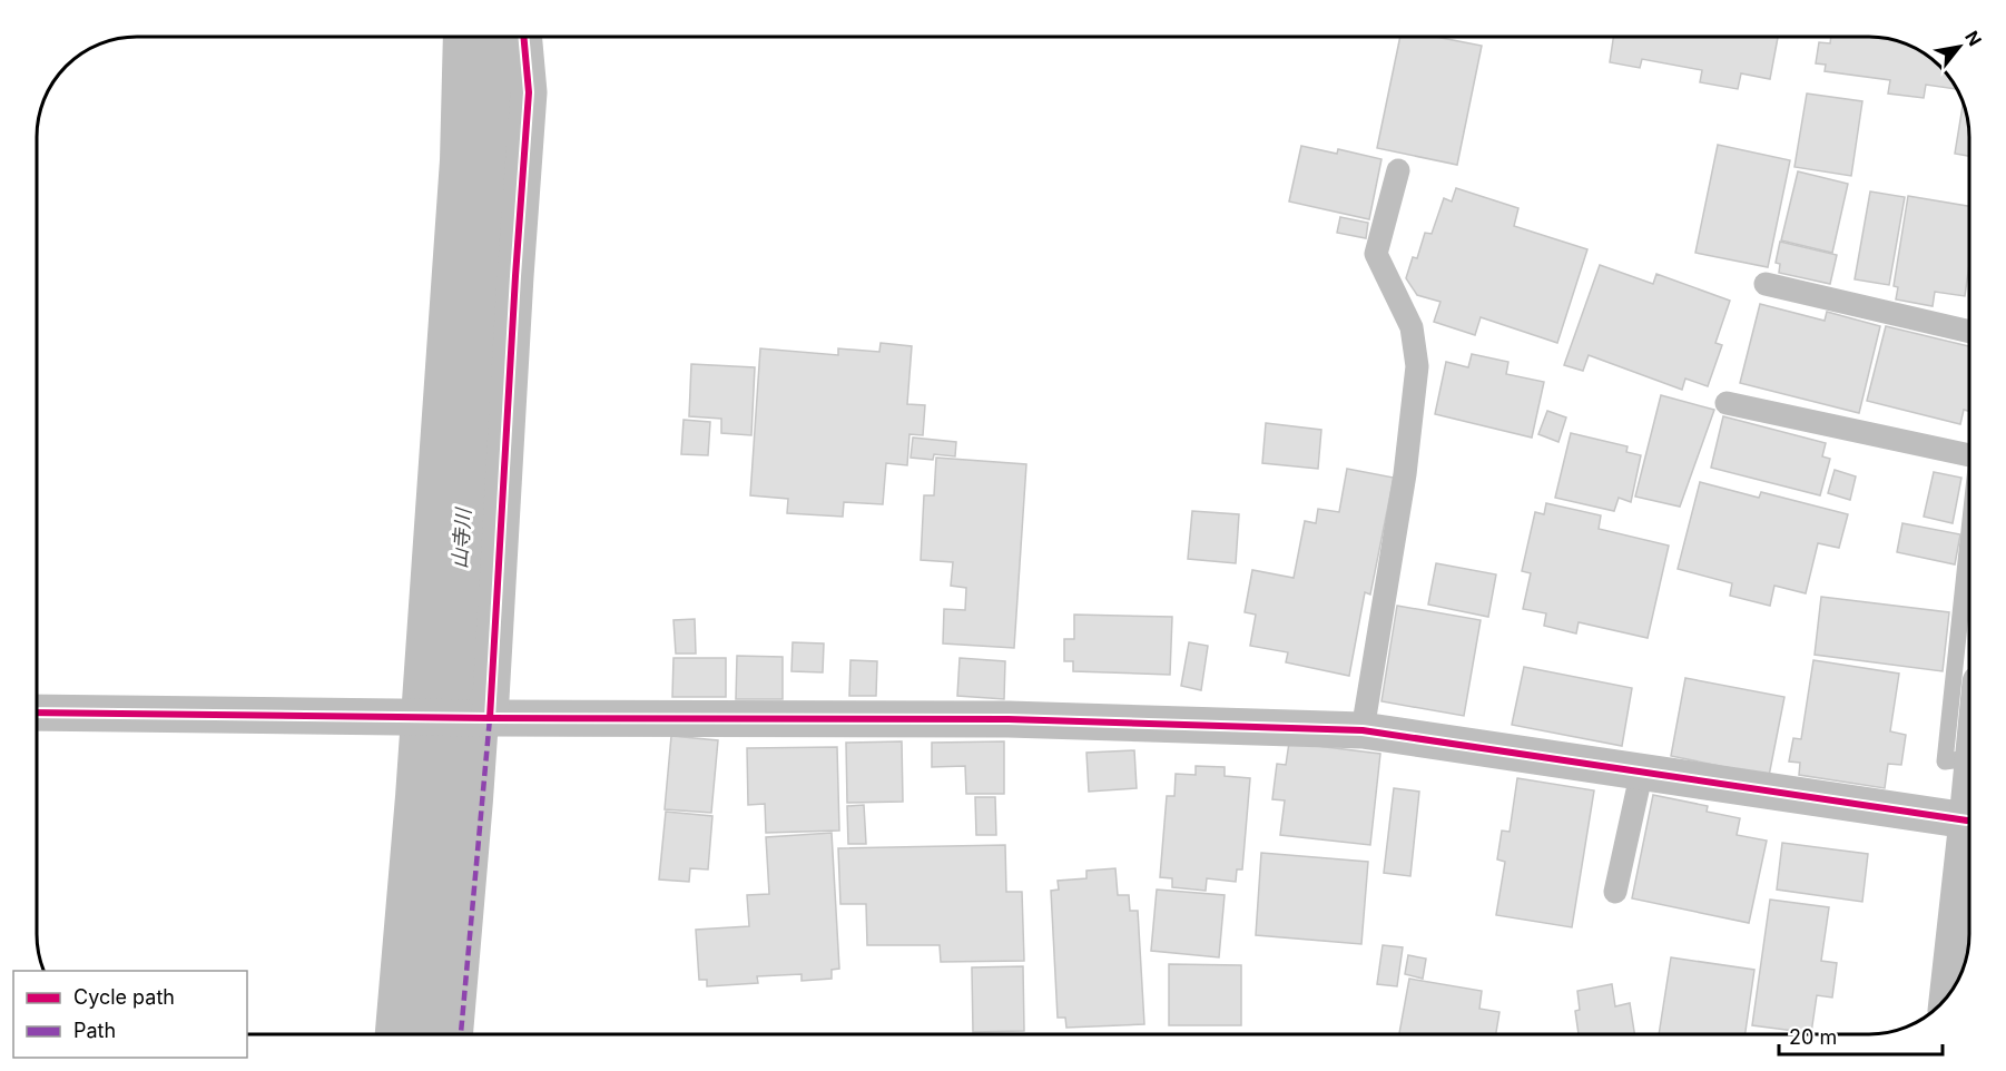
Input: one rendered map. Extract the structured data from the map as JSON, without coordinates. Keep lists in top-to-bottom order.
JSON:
{
  "water": ["山寺川"],
  "legend": ["Cycle path", "Path"],
  "scale_bar": "20 m",
  "north": "top right"
}
